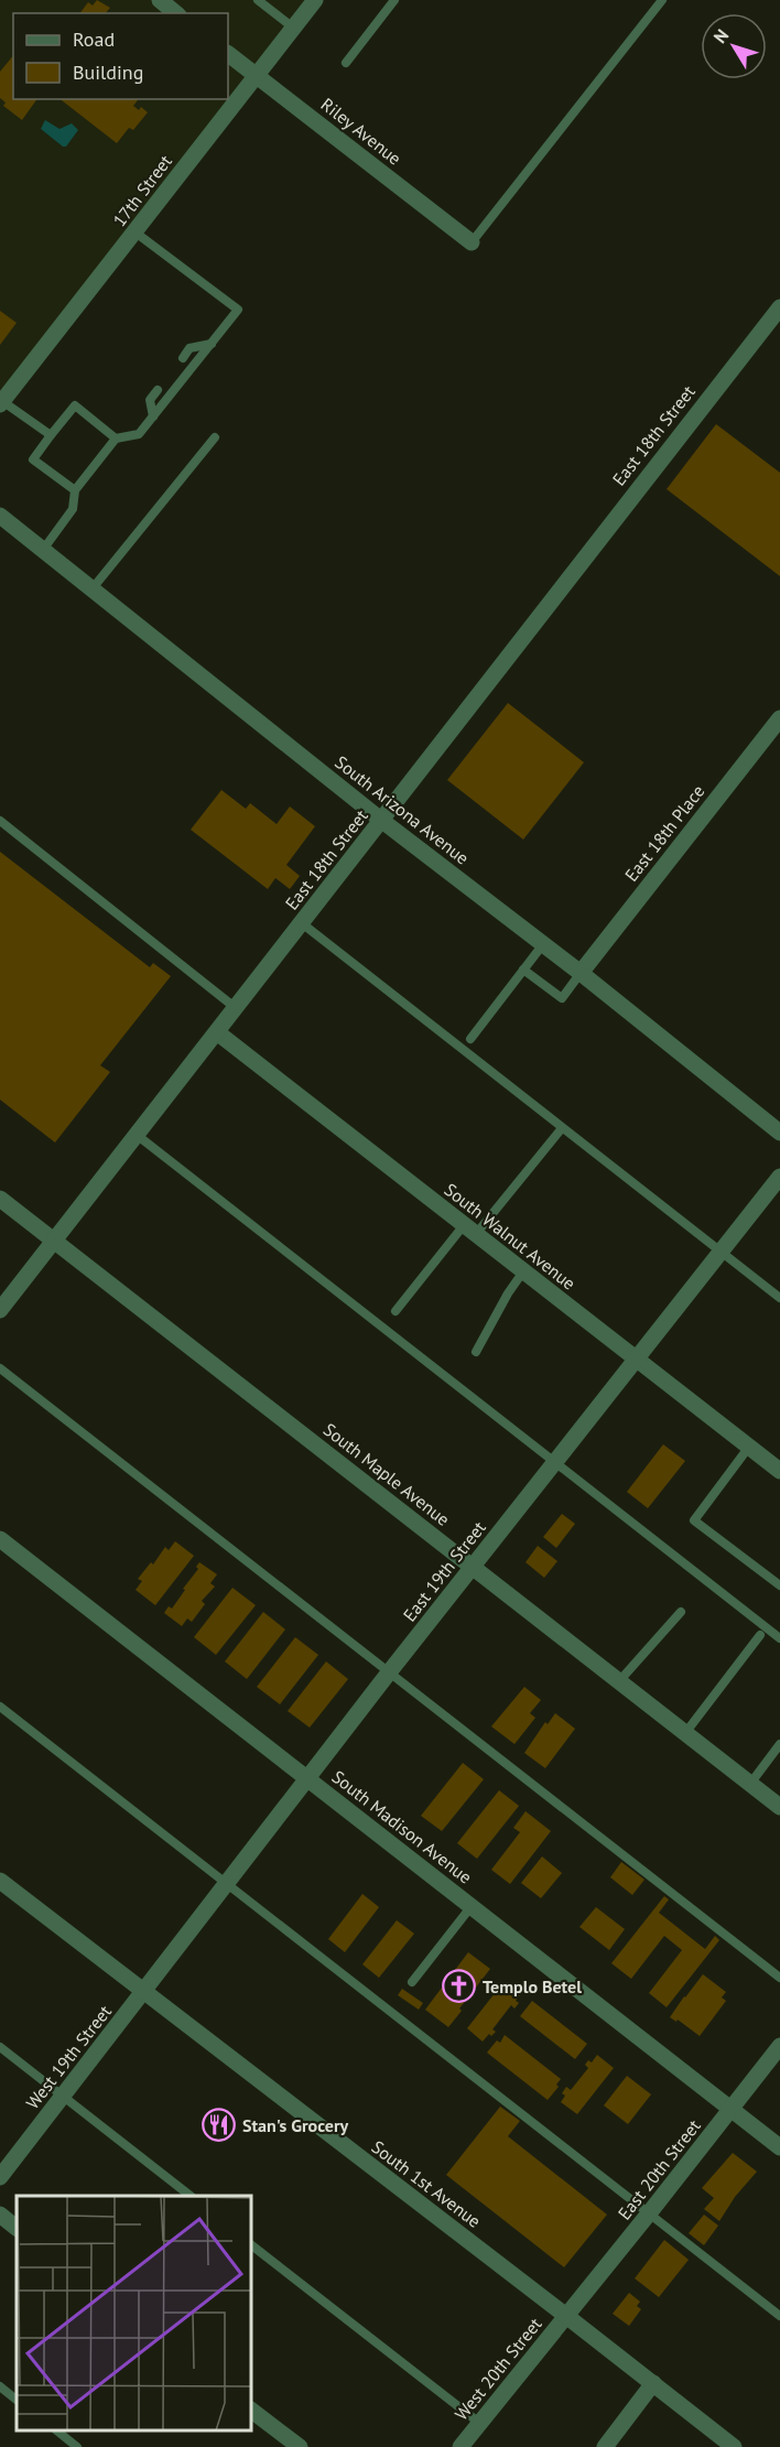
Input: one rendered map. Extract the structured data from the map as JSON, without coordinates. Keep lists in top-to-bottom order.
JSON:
{
  "streets": {
    "street": [
      "Riley Avenue",
      "17th Street",
      "East 18th Street",
      "South Arizona Avenue",
      "East 18th Place",
      "South Walnut Avenue",
      "South Maple Avenue",
      "East 19th Street",
      "South Madison Avenue",
      "West 19th Street",
      "East 20th Street",
      "South 1st Avenue",
      "West 20th Street"
    ]
  },
  "crossings": [
    ["Riley Avenue", "17th Street"],
    ["East 18th Street", "South Arizona Avenue"],
    ["East 18th Street", "South Walnut Avenue"],
    ["East 18th Street", "South Maple Avenue"],
    ["South Arizona Avenue", "East 18th Place"],
    ["South Walnut Avenue", "East 19th Street"],
    ["South Maple Avenue", "East 19th Street"],
    ["East 19th Street", "South Madison Avenue"],
    ["East 19th Street", "West 19th Street"],
    ["East 19th Street", "South 1st Avenue"],
    ["South Madison Avenue", "East 20th Street"],
    ["West 19th Street", "South 1st Avenue"],
    ["East 20th Street", "South 1st Avenue"],
    ["East 20th Street", "West 20th Street"],
    ["South 1st Avenue", "West 20th Street"]
  ],
  "places": {
    "church": ["Templo Betel"],
    "restaurant": ["Stan's Grocery"]
  },
  "legend": ["Road", "Building"],
  "north": "top left"
}
